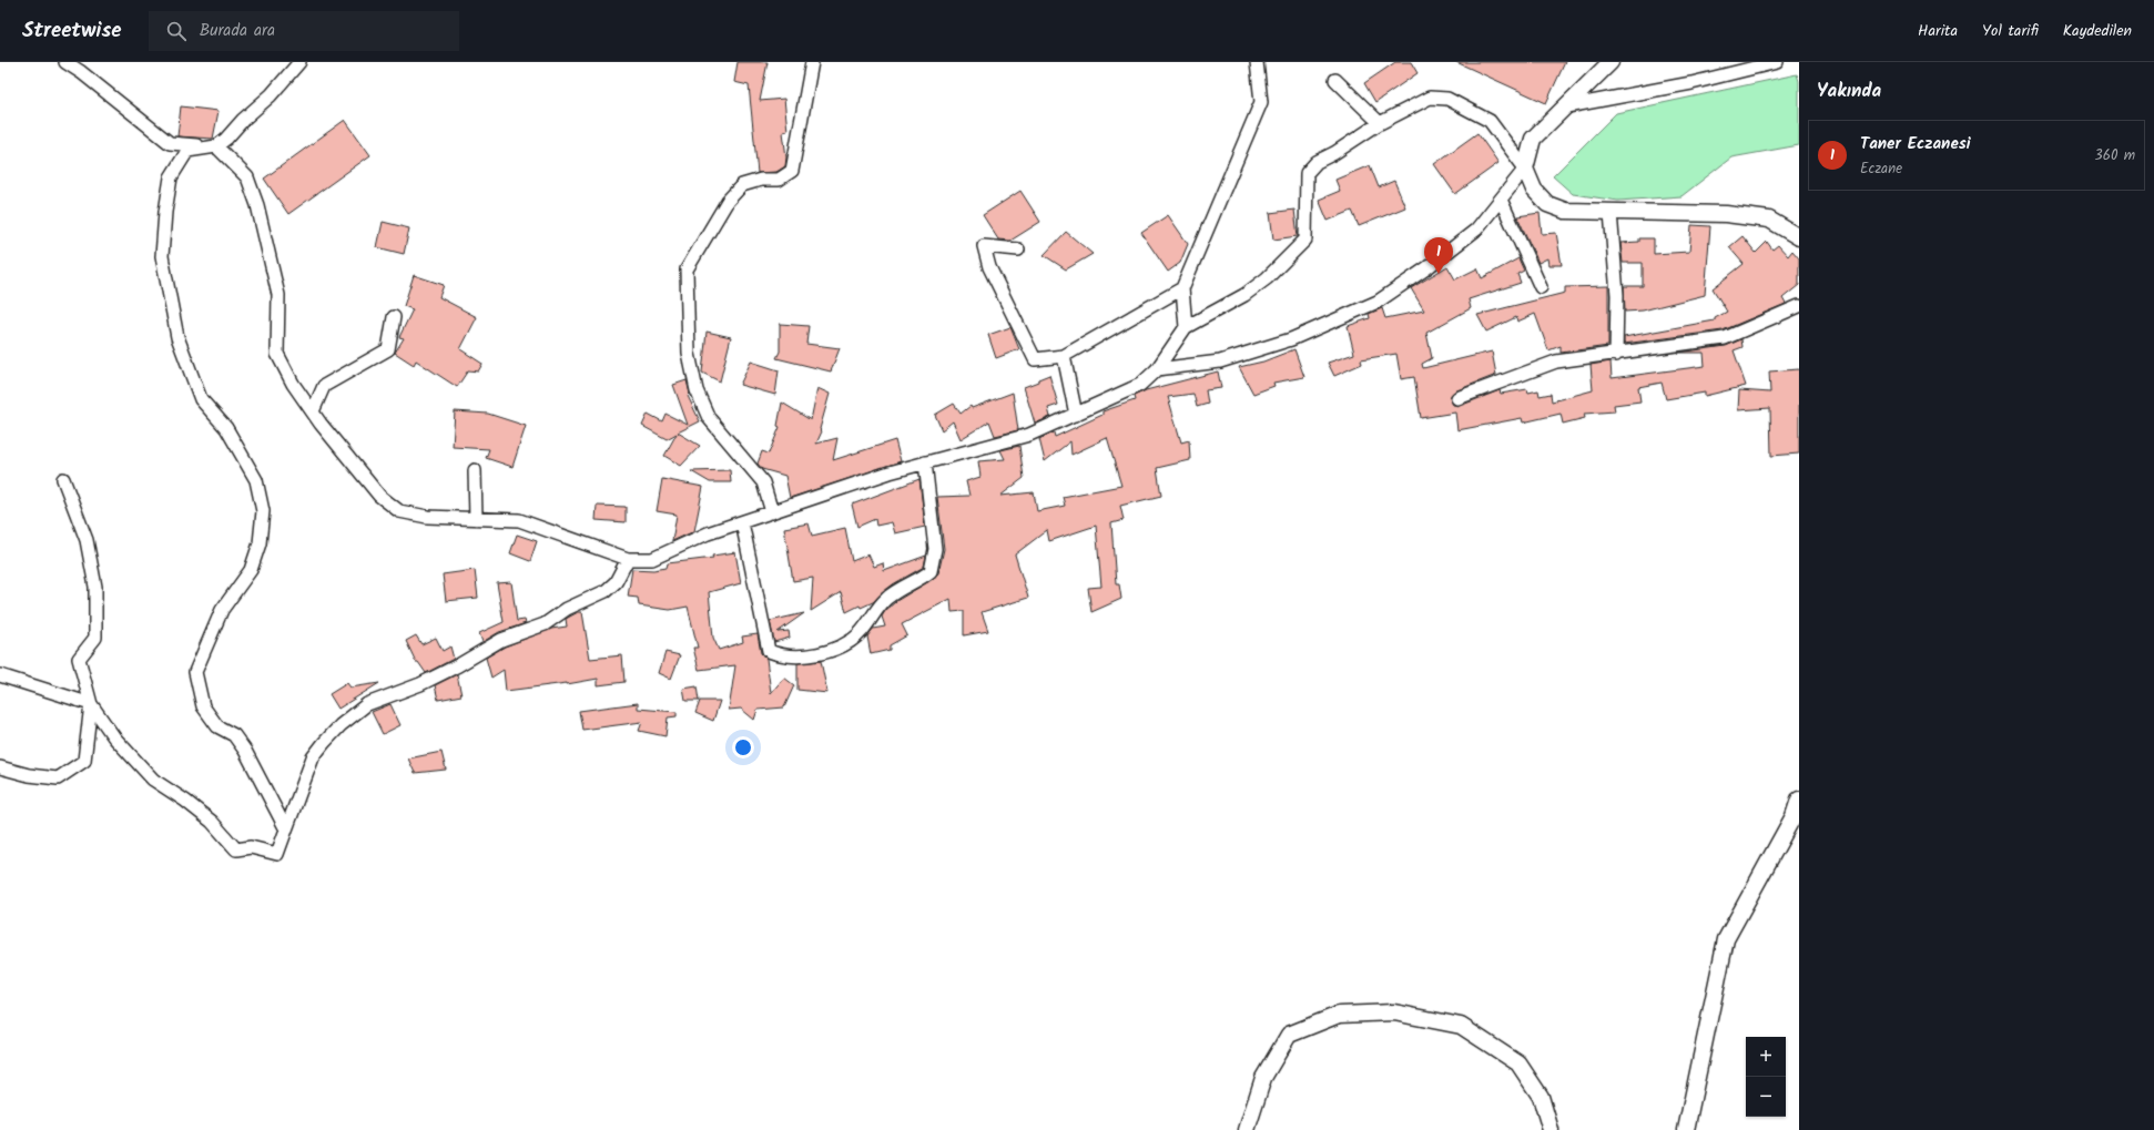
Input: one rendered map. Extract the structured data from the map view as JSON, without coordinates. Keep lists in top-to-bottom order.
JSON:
{
  "page": {
    "header": "Streetwise",
    "search": "Burada ara",
    "nav": ["Harita", "Yol tarifi", "Kaydedilen"],
    "heading": "Yakında",
    "list": [
      {
        "mark": "1",
        "name": "Taner Eczanesi",
        "note": "Eczane",
        "value": "360 m"
      }
    ],
    "pins": "1",
    "map_buttons": ["+", "−"]
  }
}
